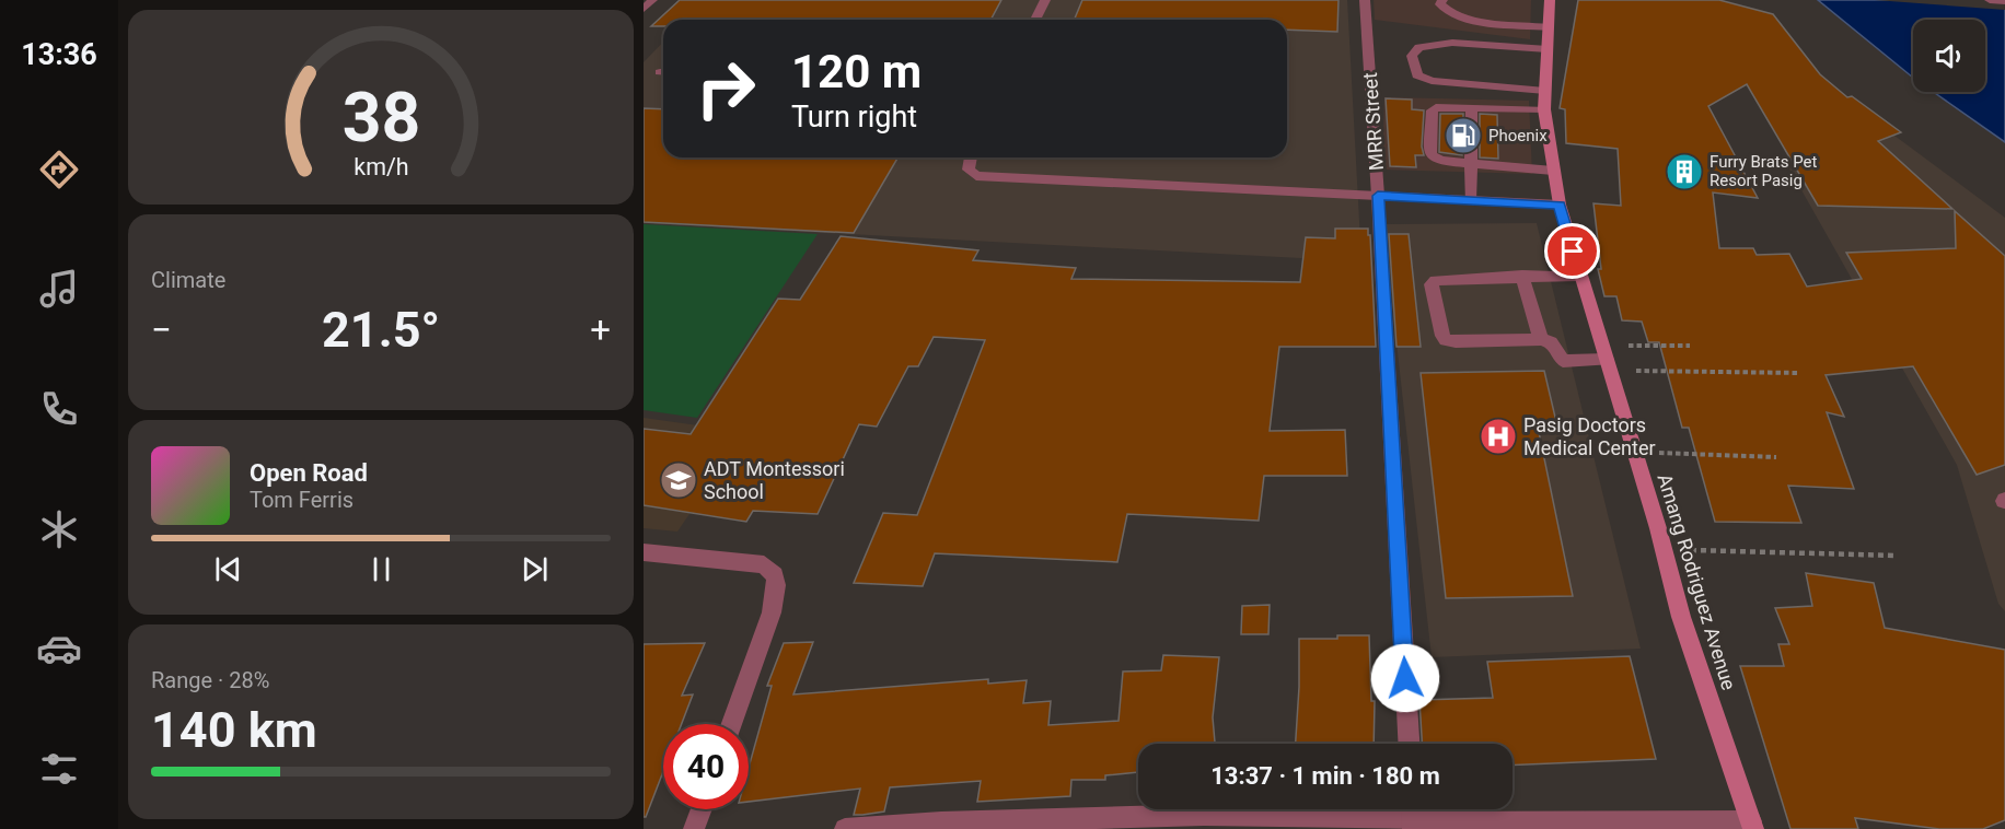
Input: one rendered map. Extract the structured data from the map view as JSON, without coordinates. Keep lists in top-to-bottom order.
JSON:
{
  "streets": {
    "main road": ["Amang Rodriguez Avenue"],
    "street": ["MRR Street"]
  },
  "places": {
    "fuel station": ["Phoenix"],
    "building": ["Furry Brats Pet Resort Pasig"],
    "hospital": ["Pasig Doctors Medical Center"],
    "school or university": ["ADT Montessori School"]
  },
  "page": {
    "tabs": "13:36",
    "turn": ["120 m", "Turn right"],
    "tile": [
      "Climate",
      ["Range · 28%", "140 km"]
    ],
    "heat": ["−", "21.5°", "+"],
    "song": ["Open Road", "Tom Ferris"],
    "limit": "40",
    "trip": "13:37 · 1 min · 180 m",
    "gauge": ["38", "km/h"]
  }
}
